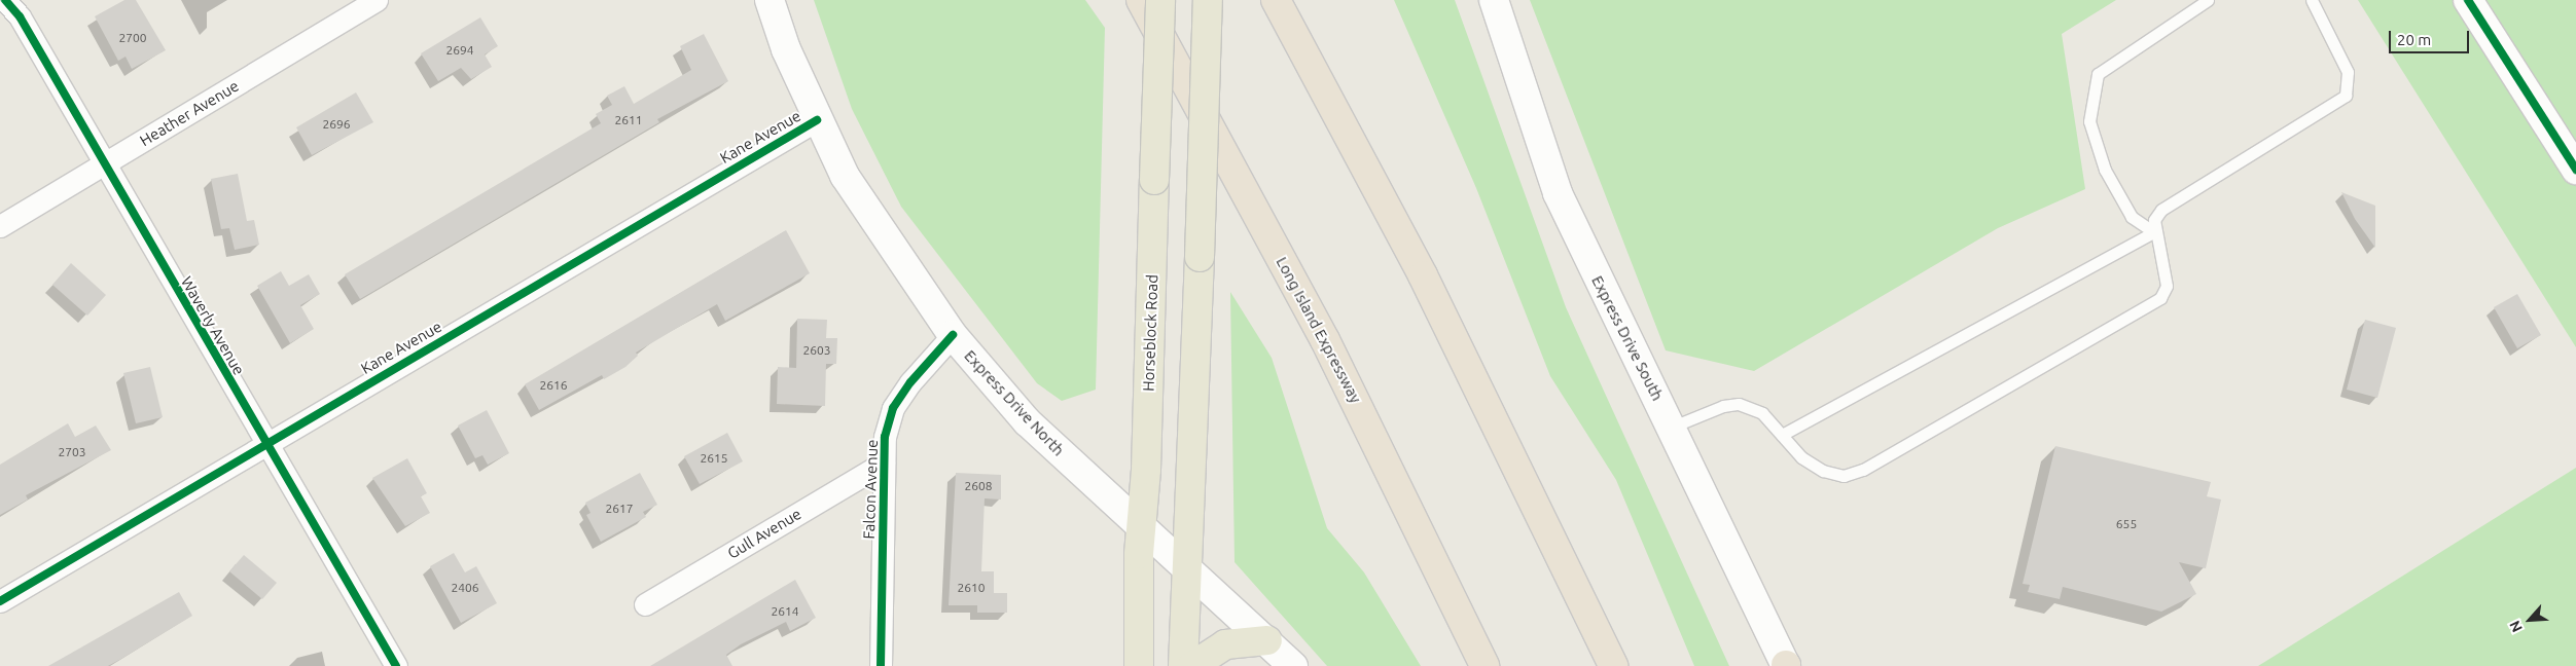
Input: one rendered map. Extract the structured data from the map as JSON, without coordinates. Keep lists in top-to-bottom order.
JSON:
{
  "streets": {
    "highway": ["Long Island Expressway"],
    "main road": ["Horseblock Road", "Express Drive South", "Express Drive North"],
    "street": [
      "Heather Avenue",
      "Kane Avenue",
      "Waverly Avenue",
      "Falcon Avenue",
      "Gull Avenue"
    ]
  },
  "crossings": [
    ["Heather Avenue", "Waverly Avenue"],
    ["Kane Avenue", "Waverly Avenue"],
    ["Kane Avenue", "Express Drive North"],
    ["Horseblock Road", "Express Drive North"],
    ["Express Drive North", "Falcon Avenue"],
    ["Falcon Avenue", "Gull Avenue"]
  ],
  "house_numbers": [
    "2700",
    "2694",
    "2611",
    "2696",
    "2603",
    "2616",
    "2703",
    "2615",
    "2608",
    "2617",
    "655",
    "2406",
    "2610",
    "2614"
  ],
  "scale_bar": "20 m",
  "north": "bottom left"
}
